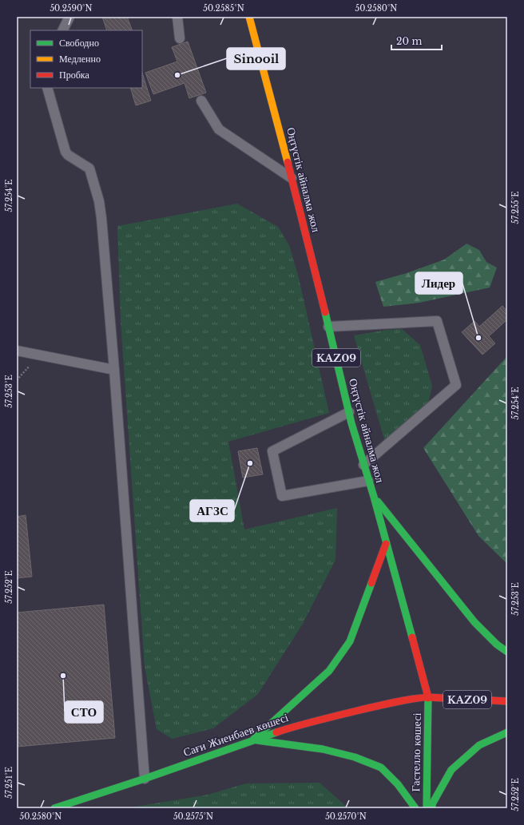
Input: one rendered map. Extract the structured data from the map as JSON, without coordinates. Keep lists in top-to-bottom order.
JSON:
{
  "streets": {
    "main road": [
      "Оңтүстік айналма жол",
      "KAZ09",
      "Сағи Жиенбаев көшесі",
      "Гастелло көшесі"
    ]
  },
  "crossings": [
    ["Оңтүстік айналма жол", "KAZ09"],
    ["Оңтүстік айналма жол", "Сағи Жиенбаев көшесі"],
    ["Оңтүстік айналма жол", "Гастелло көшесі"],
    ["KAZ09", "Сағи Жиенбаев көшесі"],
    ["KAZ09", "Гастелло көшесі"],
    ["Сағи Жиенбаев көшесі", "Гастелло көшесі"]
  ],
  "places": [
    "Sinooil",
    "Лидер",
    "АГЗС",
    "СТО"
  ],
  "legend": ["Свободно", "Медленно", "Пробка"],
  "scale_bar": "20 m",
  "coordinates": [
    "50.2590°N",
    "50.2585°N",
    "50.2580°N",
    "57.254°E",
    "57.255°E",
    "57.253°E",
    "57.252°E",
    "57.251°E",
    "50.2575°N",
    "50.2570°N"
  ]
}
